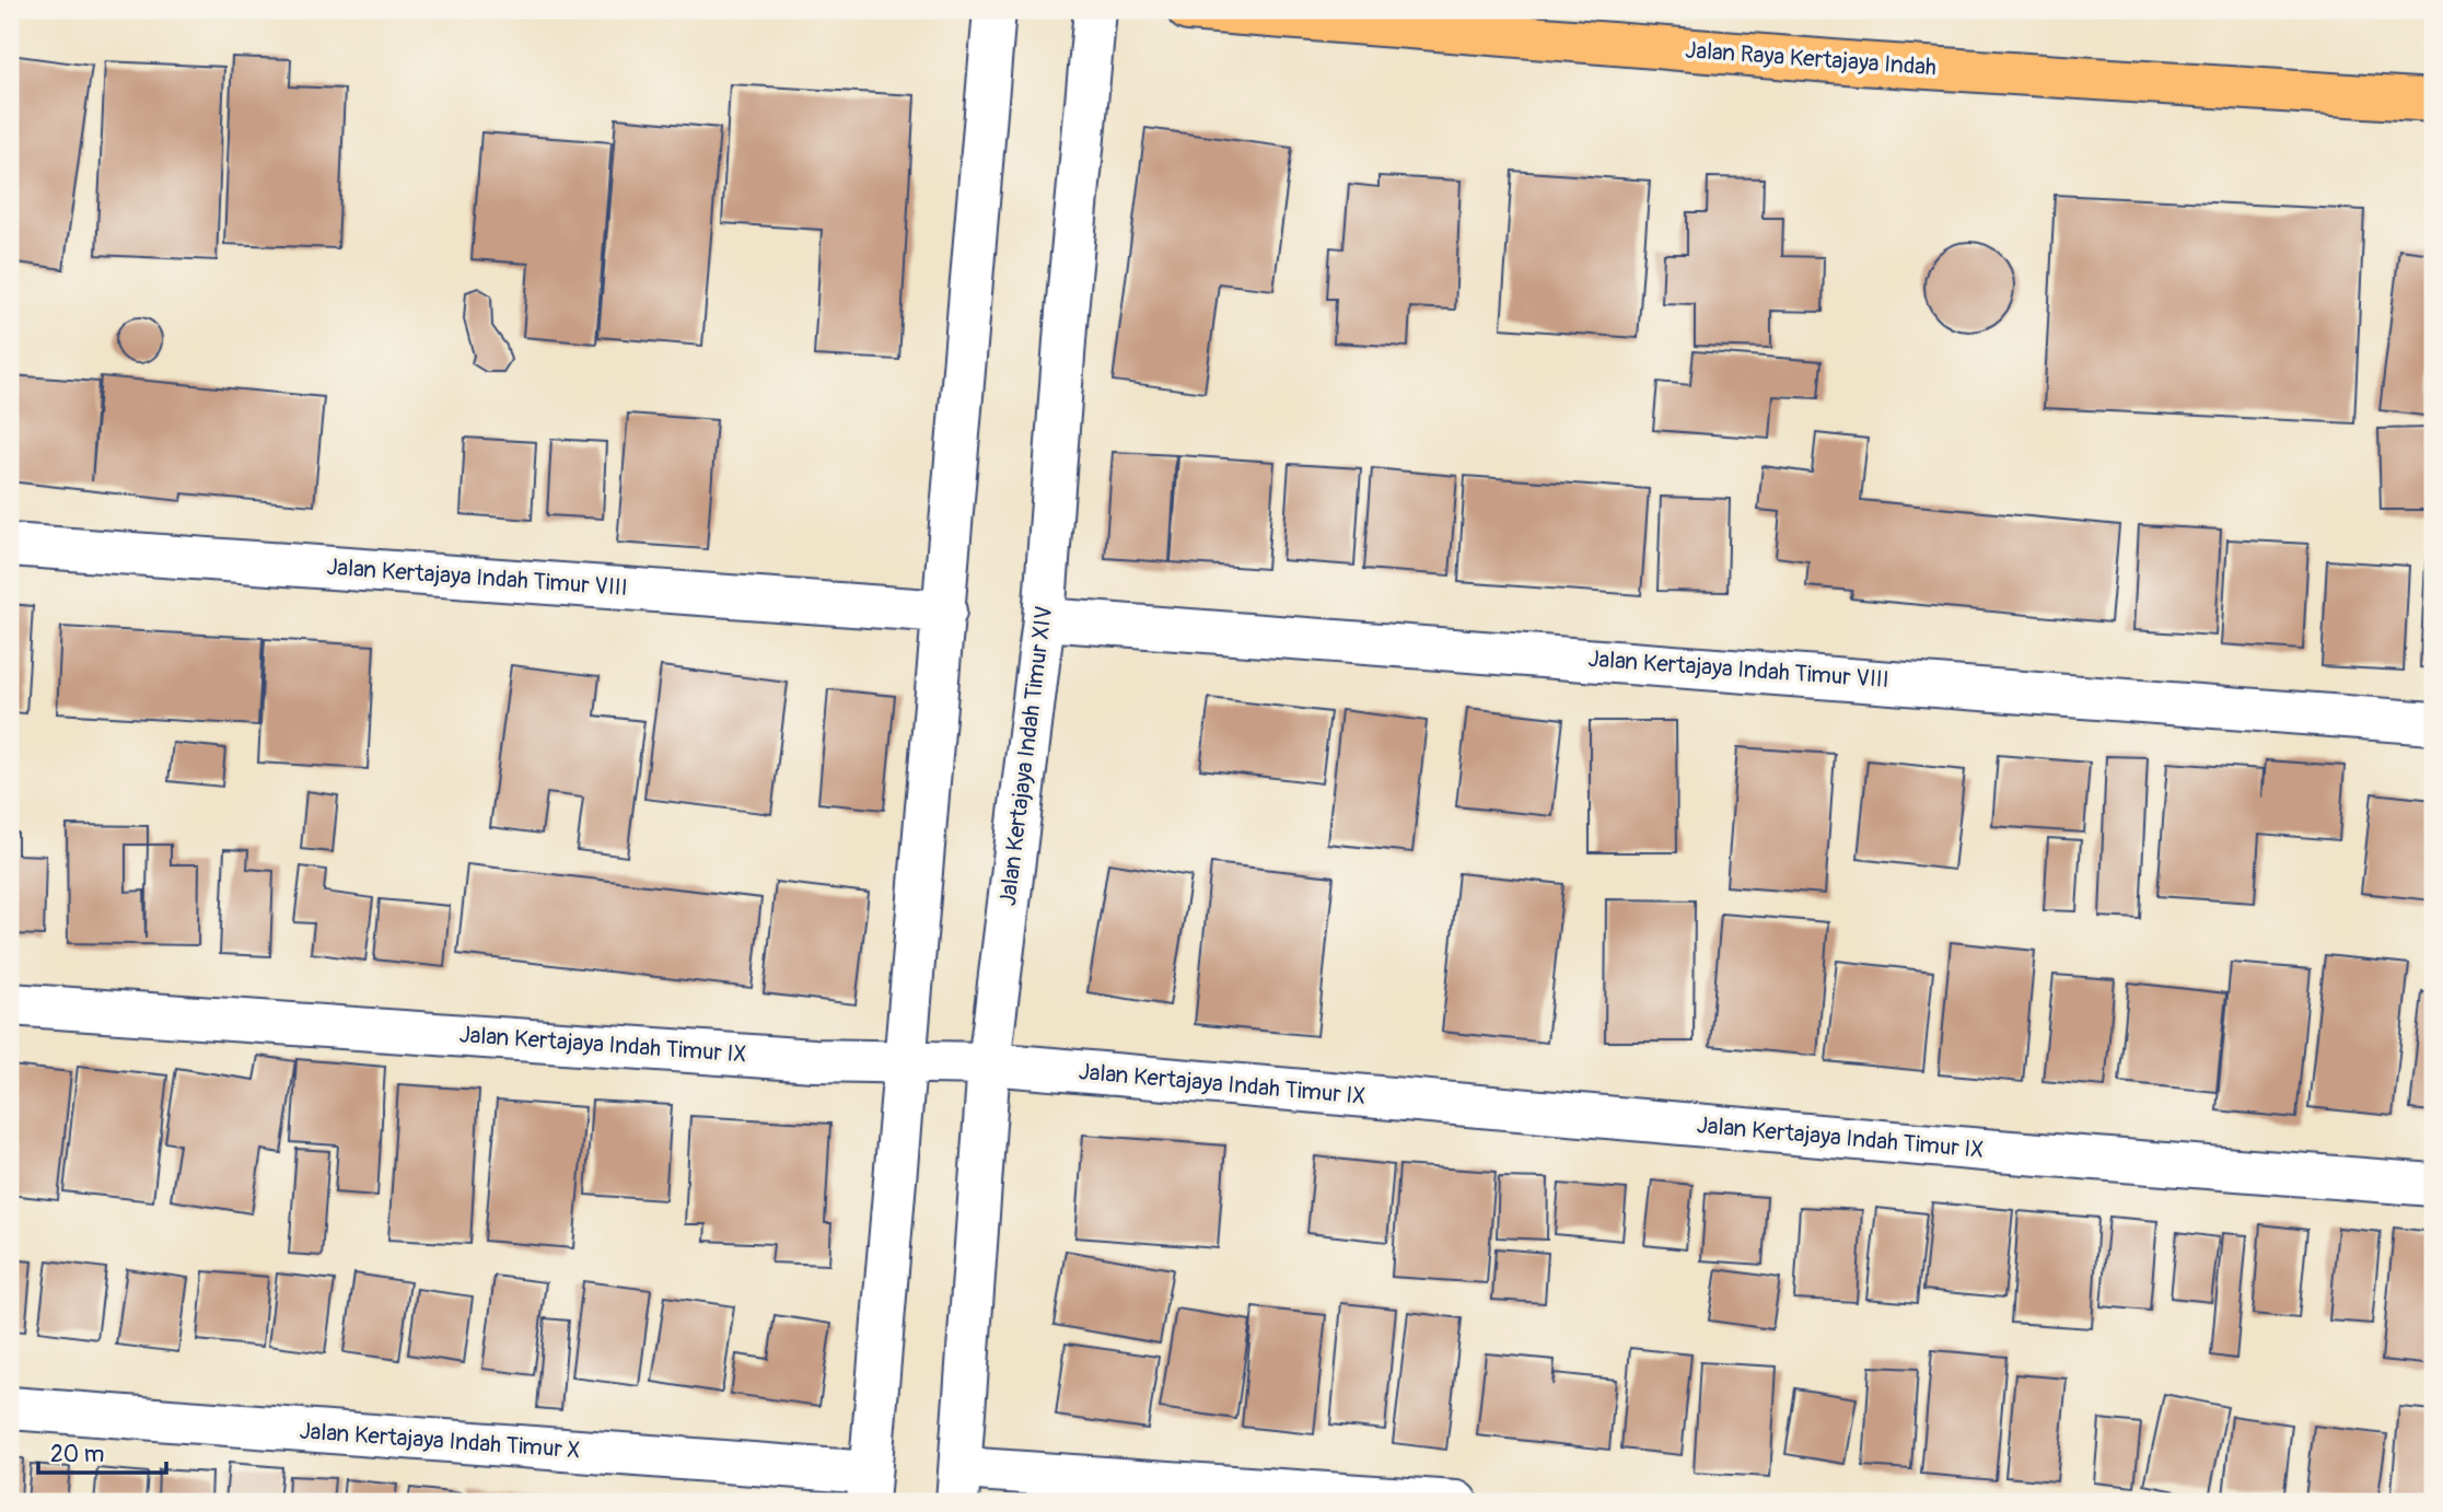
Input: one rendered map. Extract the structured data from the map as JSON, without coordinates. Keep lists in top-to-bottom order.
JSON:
{
  "streets": {
    "main road": ["Jalan Raya Kertajaya Indah"],
    "street": [
      "Jalan Kertajaya Indah Timur VIII",
      "Jalan Kertajaya Indah Timur XIV",
      "Jalan Kertajaya Indah Timur IX",
      "Jalan Kertajaya Indah Timur X"
    ]
  },
  "crossings": [
    ["Jalan Kertajaya Indah Timur VIII", "Jalan Kertajaya Indah Timur XIV"],
    ["Jalan Kertajaya Indah Timur XIV", "Jalan Kertajaya Indah Timur IX"]
  ],
  "scale_bar": "20 m"
}
